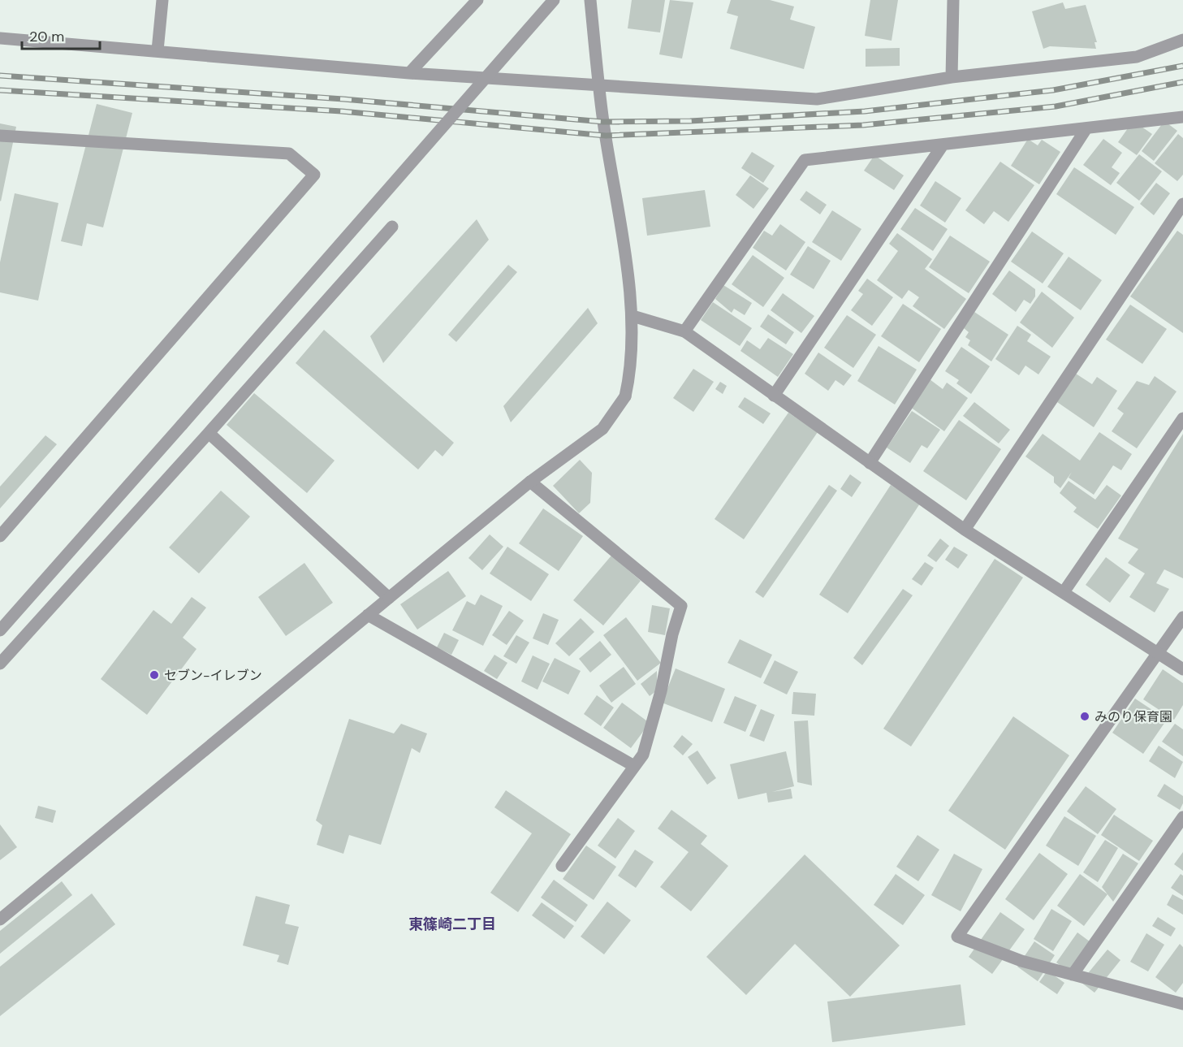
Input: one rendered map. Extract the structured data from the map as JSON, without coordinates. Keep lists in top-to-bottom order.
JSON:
{
  "districts": ["東篠崎二丁目"],
  "places": ["セブン-イレブン", "みのり保育園"],
  "scale_bar": "20 m"
}
